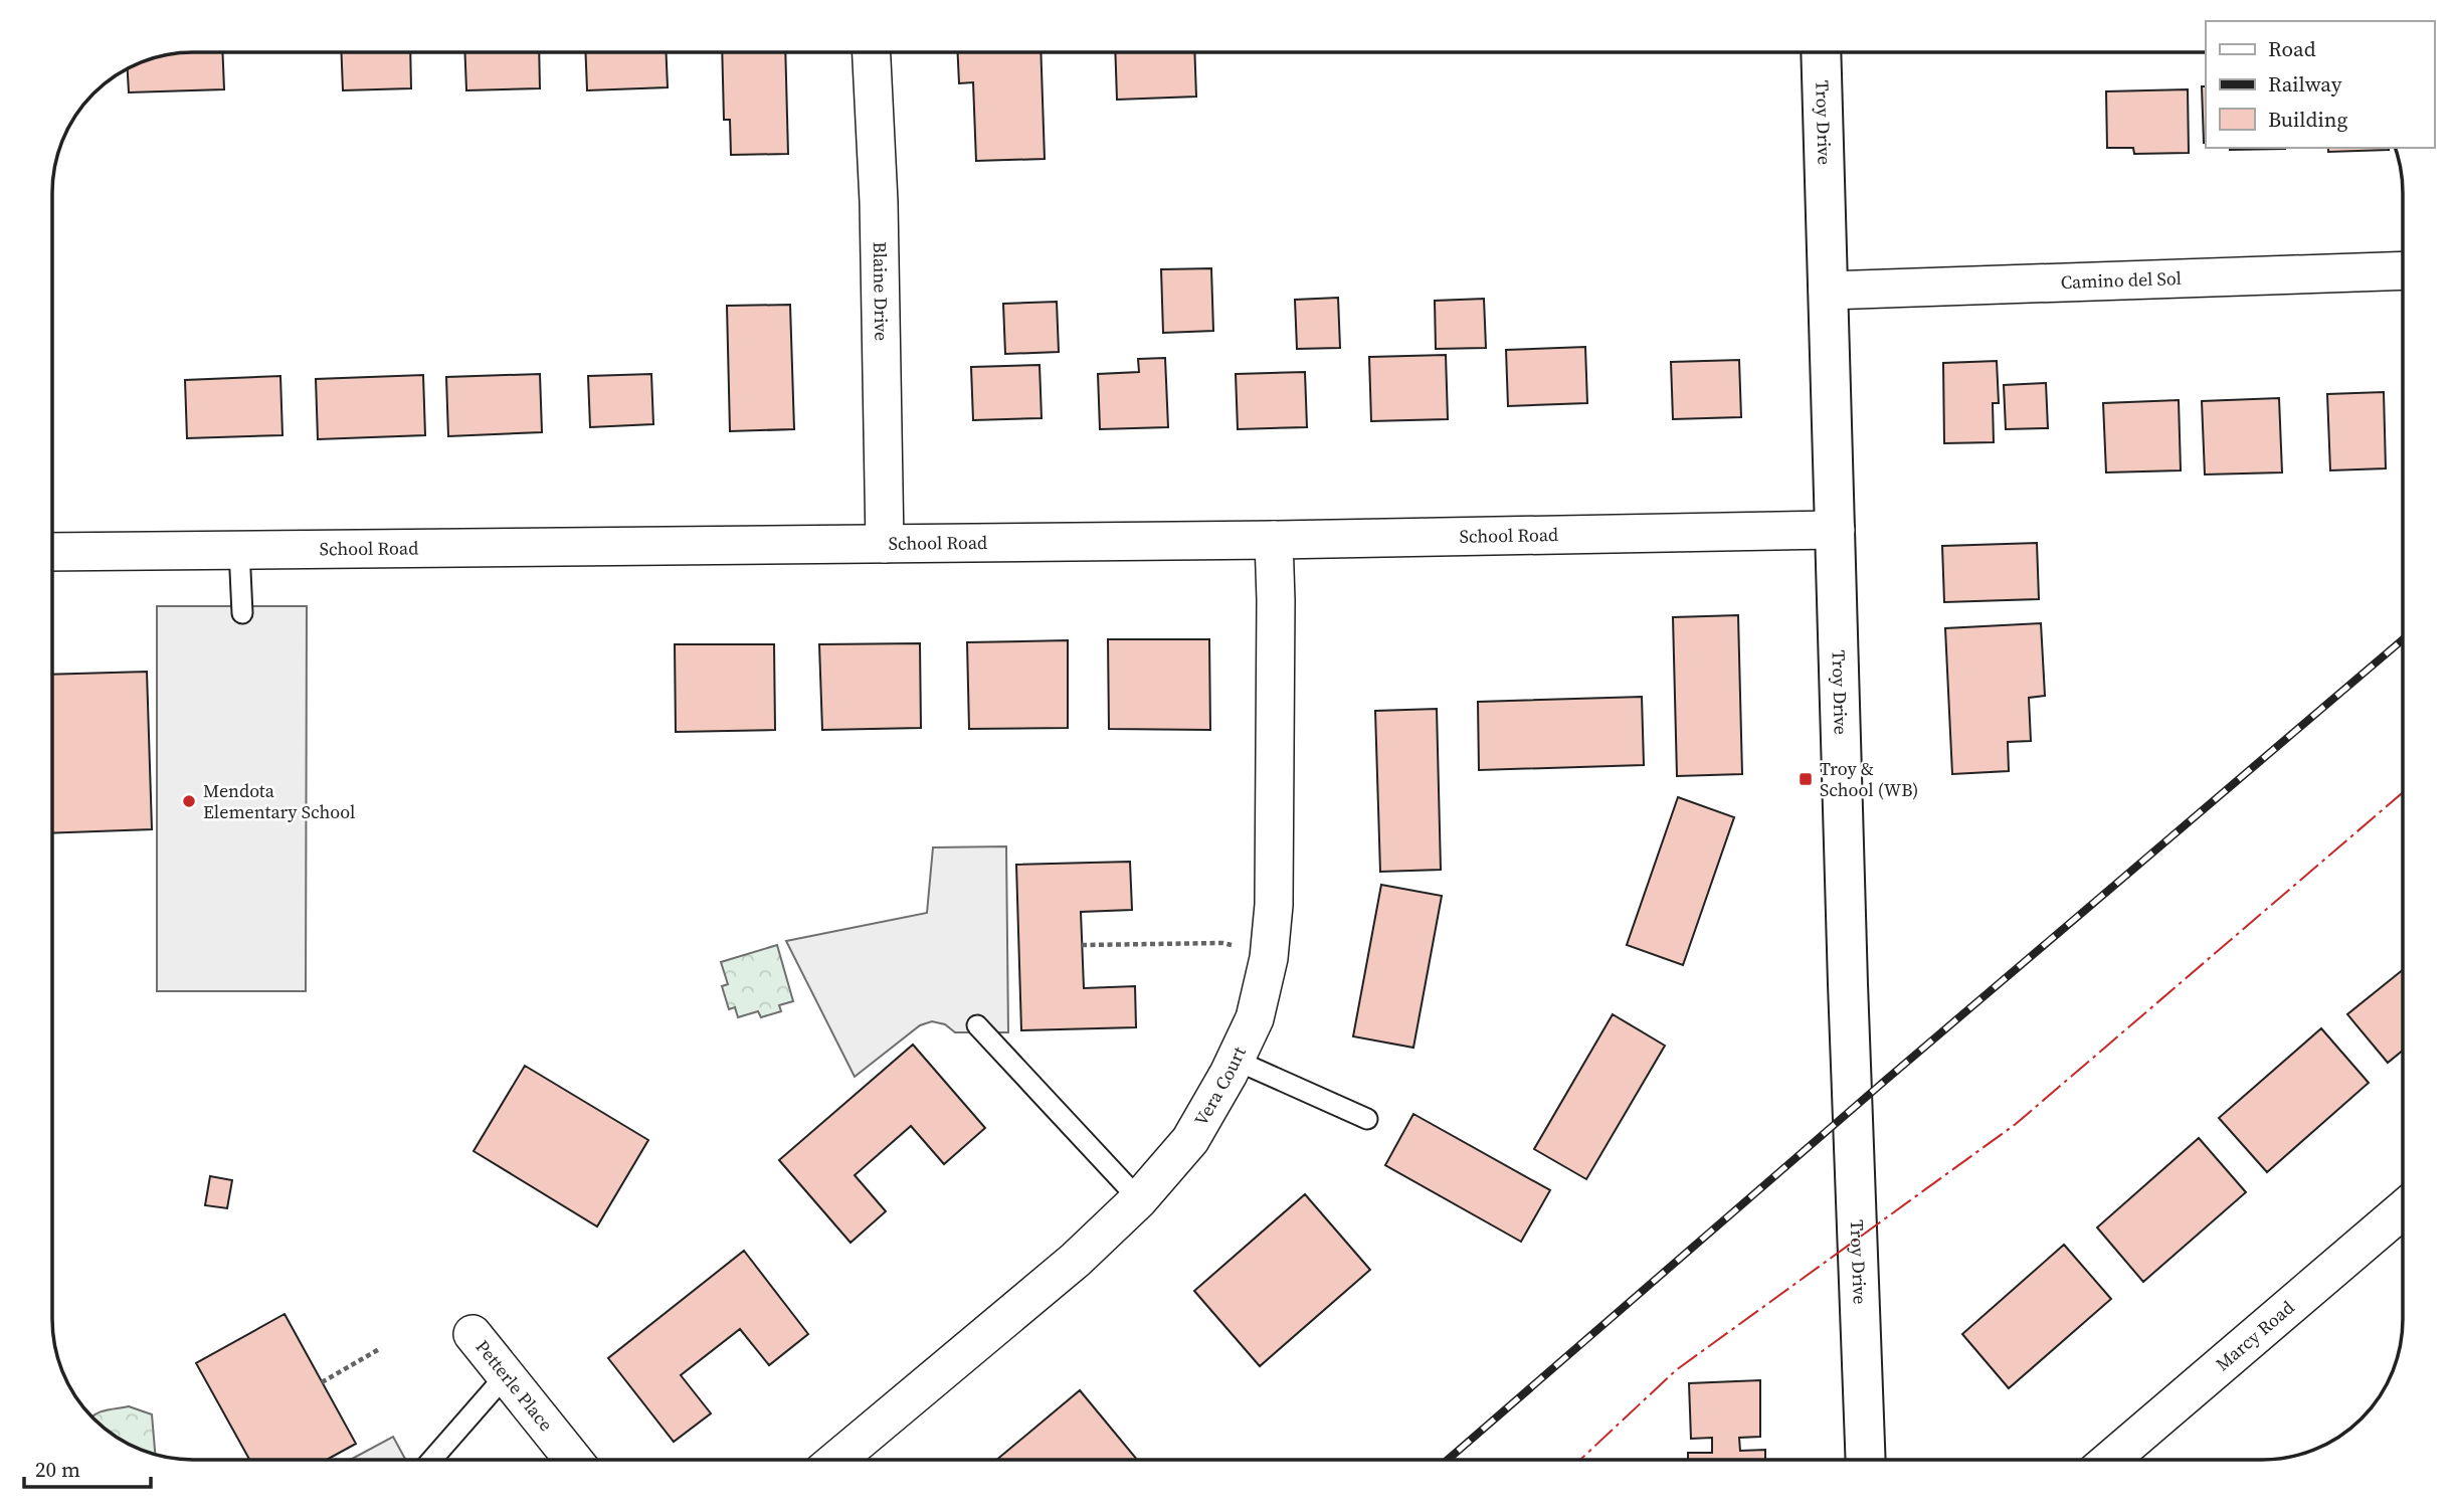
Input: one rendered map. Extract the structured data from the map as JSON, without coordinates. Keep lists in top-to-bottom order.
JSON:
{
  "streets": {
    "street": [
      "Troy Drive",
      "Camino del Sol",
      "Blaine Drive",
      "School Road",
      "Vera Court",
      "Marcy Road",
      "Petterle Place"
    ]
  },
  "crossings": [
    ["Troy Drive", "Camino del Sol"],
    ["Troy Drive", "School Road"],
    ["Blaine Drive", "School Road"],
    ["School Road", "Vera Court"]
  ],
  "places": {
    "transit": ["Troy & School (WB)"],
    "other": ["Mendota Elementary School"]
  },
  "legend": ["Road", "Railway", "Building"],
  "scale_bar": "20 m"
}
